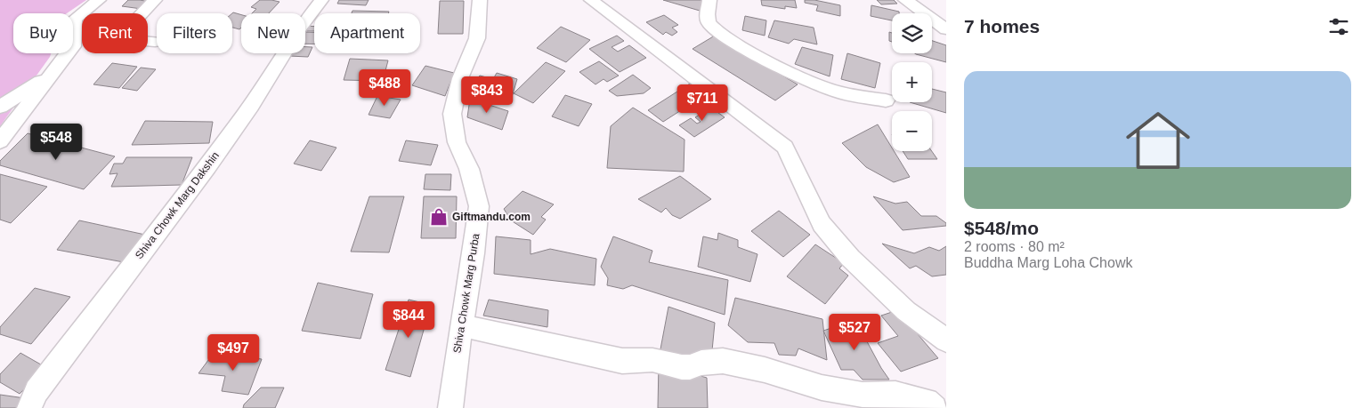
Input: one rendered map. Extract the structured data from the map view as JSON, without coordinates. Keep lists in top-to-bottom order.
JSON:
{
  "streets": {
    "street": ["Shiva Chowk Marg Dakshin", "Shiva Chowk Marg Purba"]
  },
  "places": {
    "shop": ["Giftmandu.com"]
  },
  "page": {
    "heading": "7 homes",
    "map_buttons": ["+", "−"],
    "chip": [
      "Buy",
      "Rent",
      "Filters",
      "New",
      "Apartment"
    ],
    "list": [
      {
        "name": "$548/mo",
        "note": "2 rooms · 80 m² · Buddha Marg Loha Chowk"
      }
    ],
    "price": [
      "$488",
      "$843",
      "$711",
      "$548",
      "$844",
      "$527",
      "$497"
    ]
  }
}
